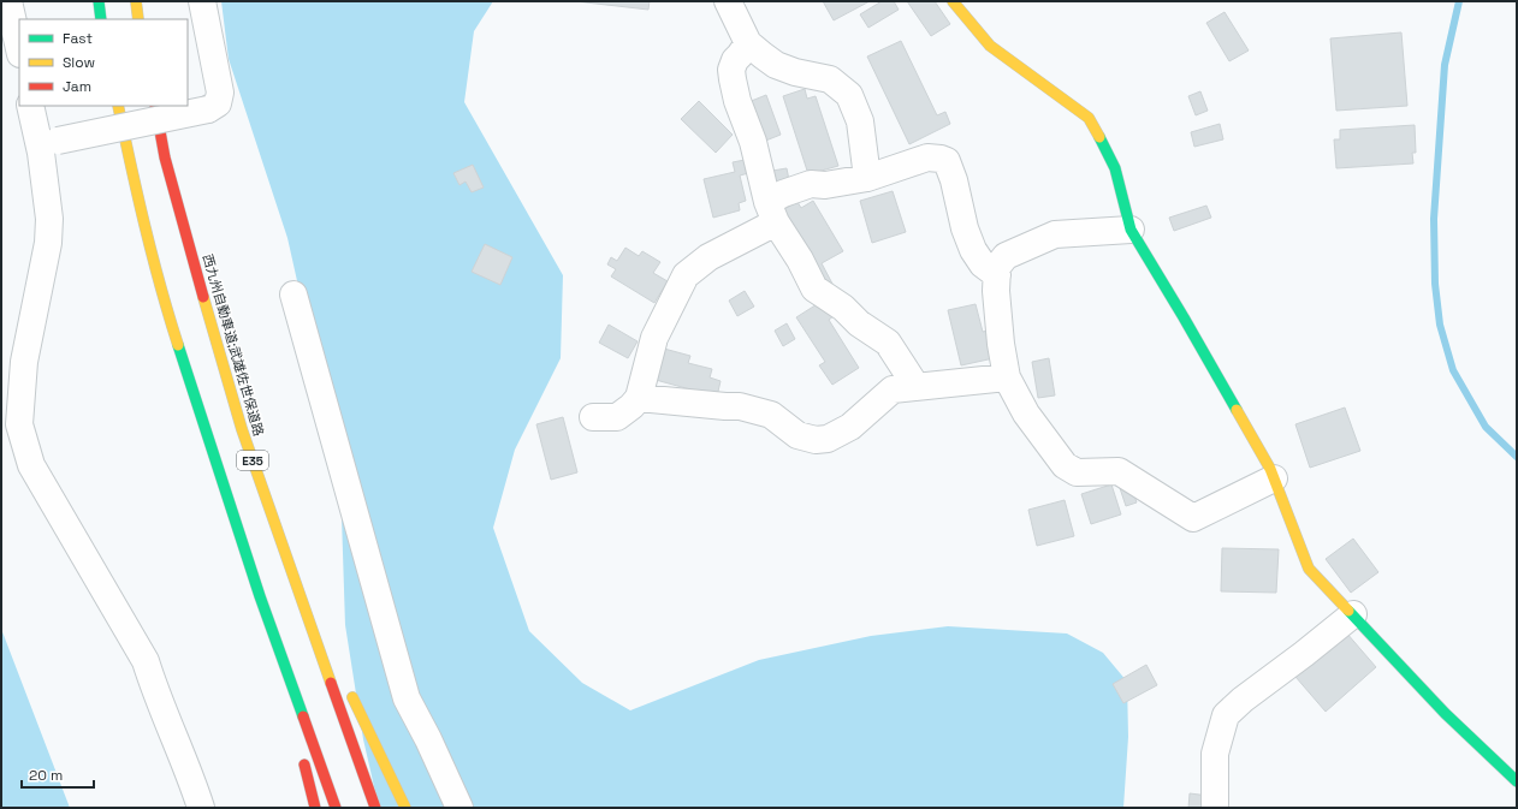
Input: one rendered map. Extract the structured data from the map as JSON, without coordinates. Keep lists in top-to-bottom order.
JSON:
{
  "streets": {
    "main road": ["西九州自動車道;武雄佐世保道路", "E35"]
  },
  "legend": ["Fast", "Slow", "Jam"],
  "scale_bar": "20 m"
}
